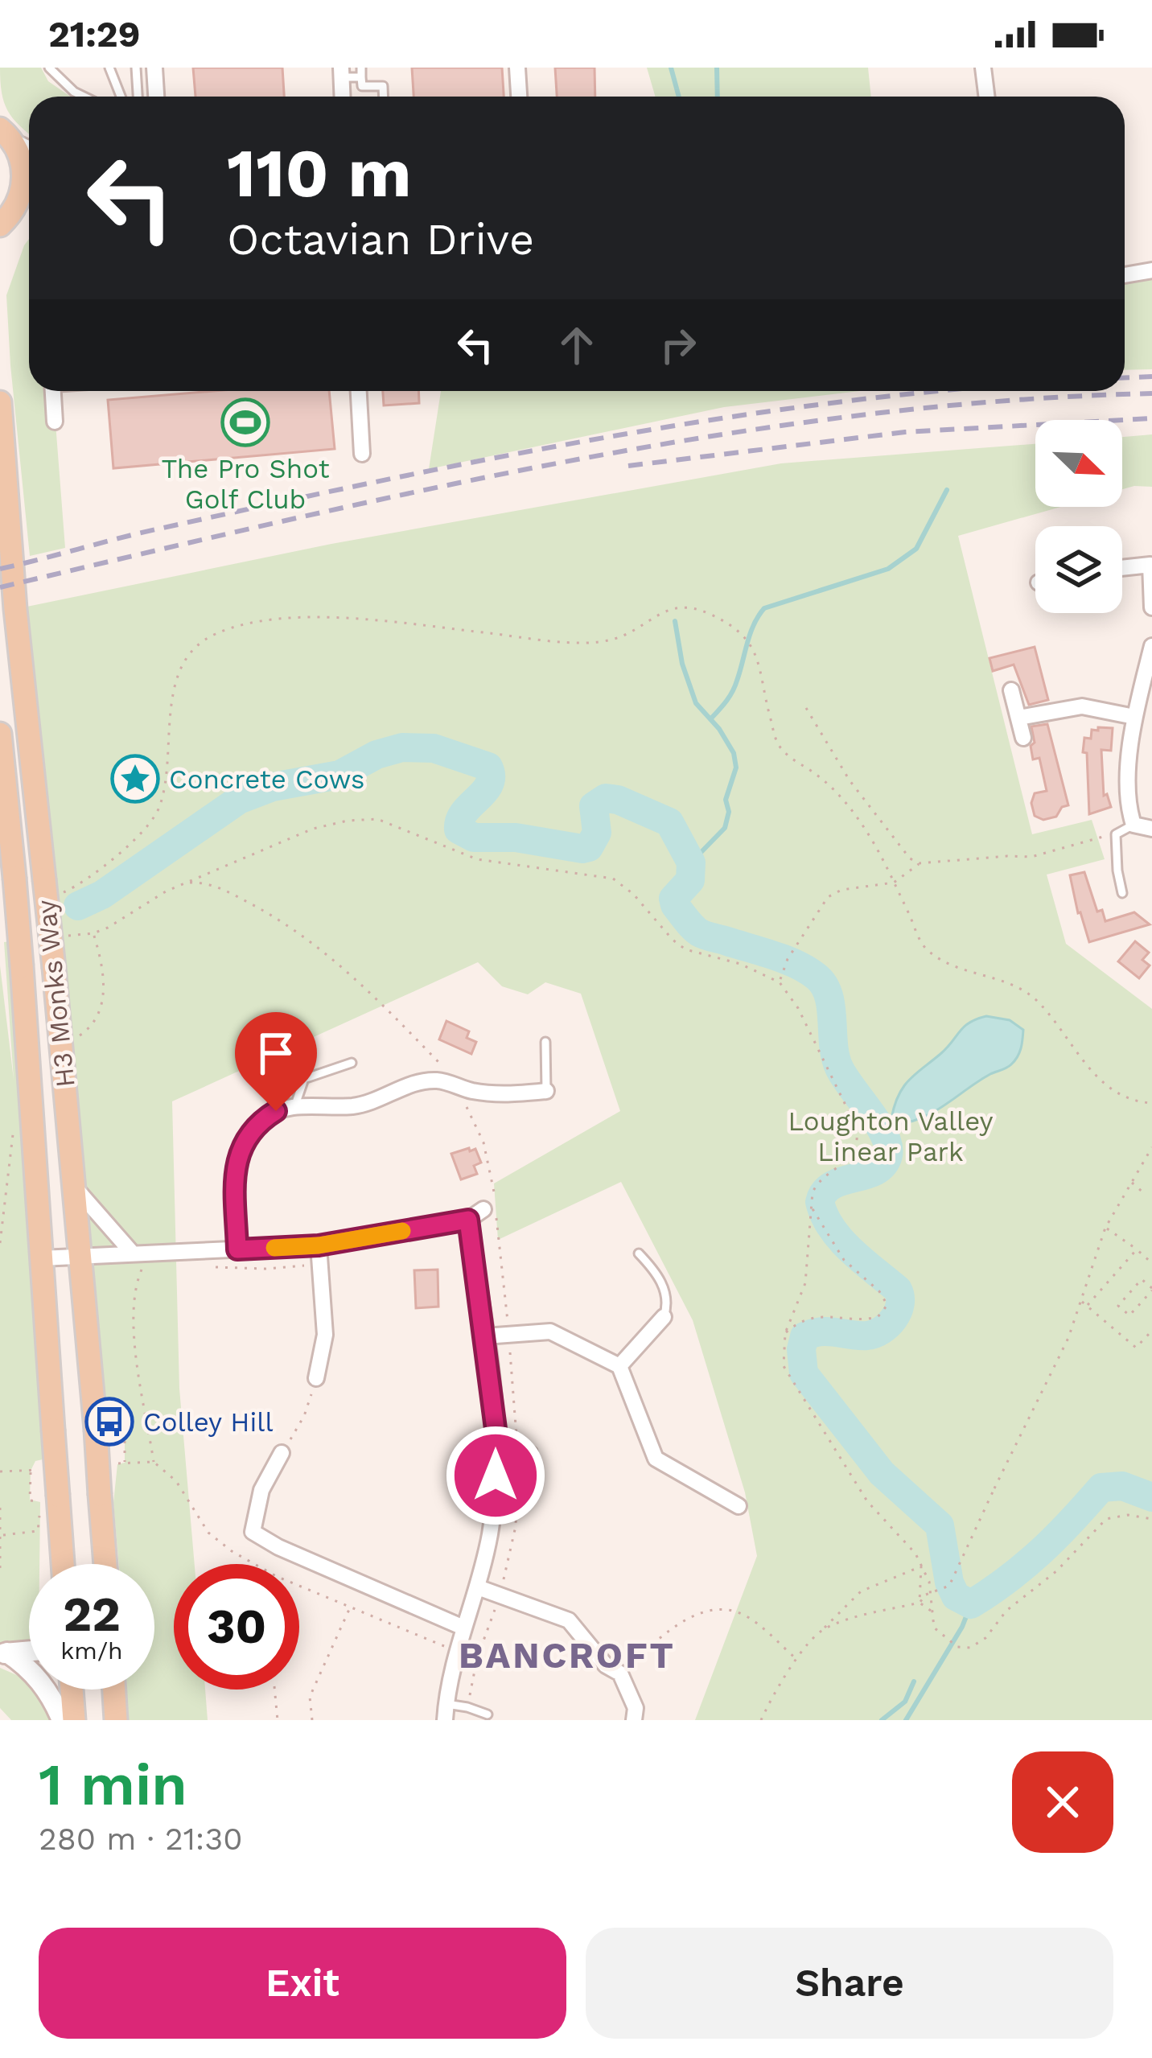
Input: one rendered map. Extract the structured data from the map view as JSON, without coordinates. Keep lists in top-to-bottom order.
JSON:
{
  "streets": {
    "main road": ["H3 Monks Way"]
  },
  "districts": ["BANCROFT"],
  "parks": ["Loughton Valley Linear Park"],
  "places": {
    "sports": ["The Pro Shot Golf Club"],
    "place": ["Concrete Cows"],
    "bus stop": ["Colley Hill"]
  },
  "north": "bottom right",
  "page": {
    "status": "21:29",
    "turn": ["110 m", "Octavian Drive"],
    "speed": "22 km/h",
    "limit": "30",
    "heading": ["1 min", "280 m · 21:30"],
    "buttons": ["Exit", "Share"]
  }
}
